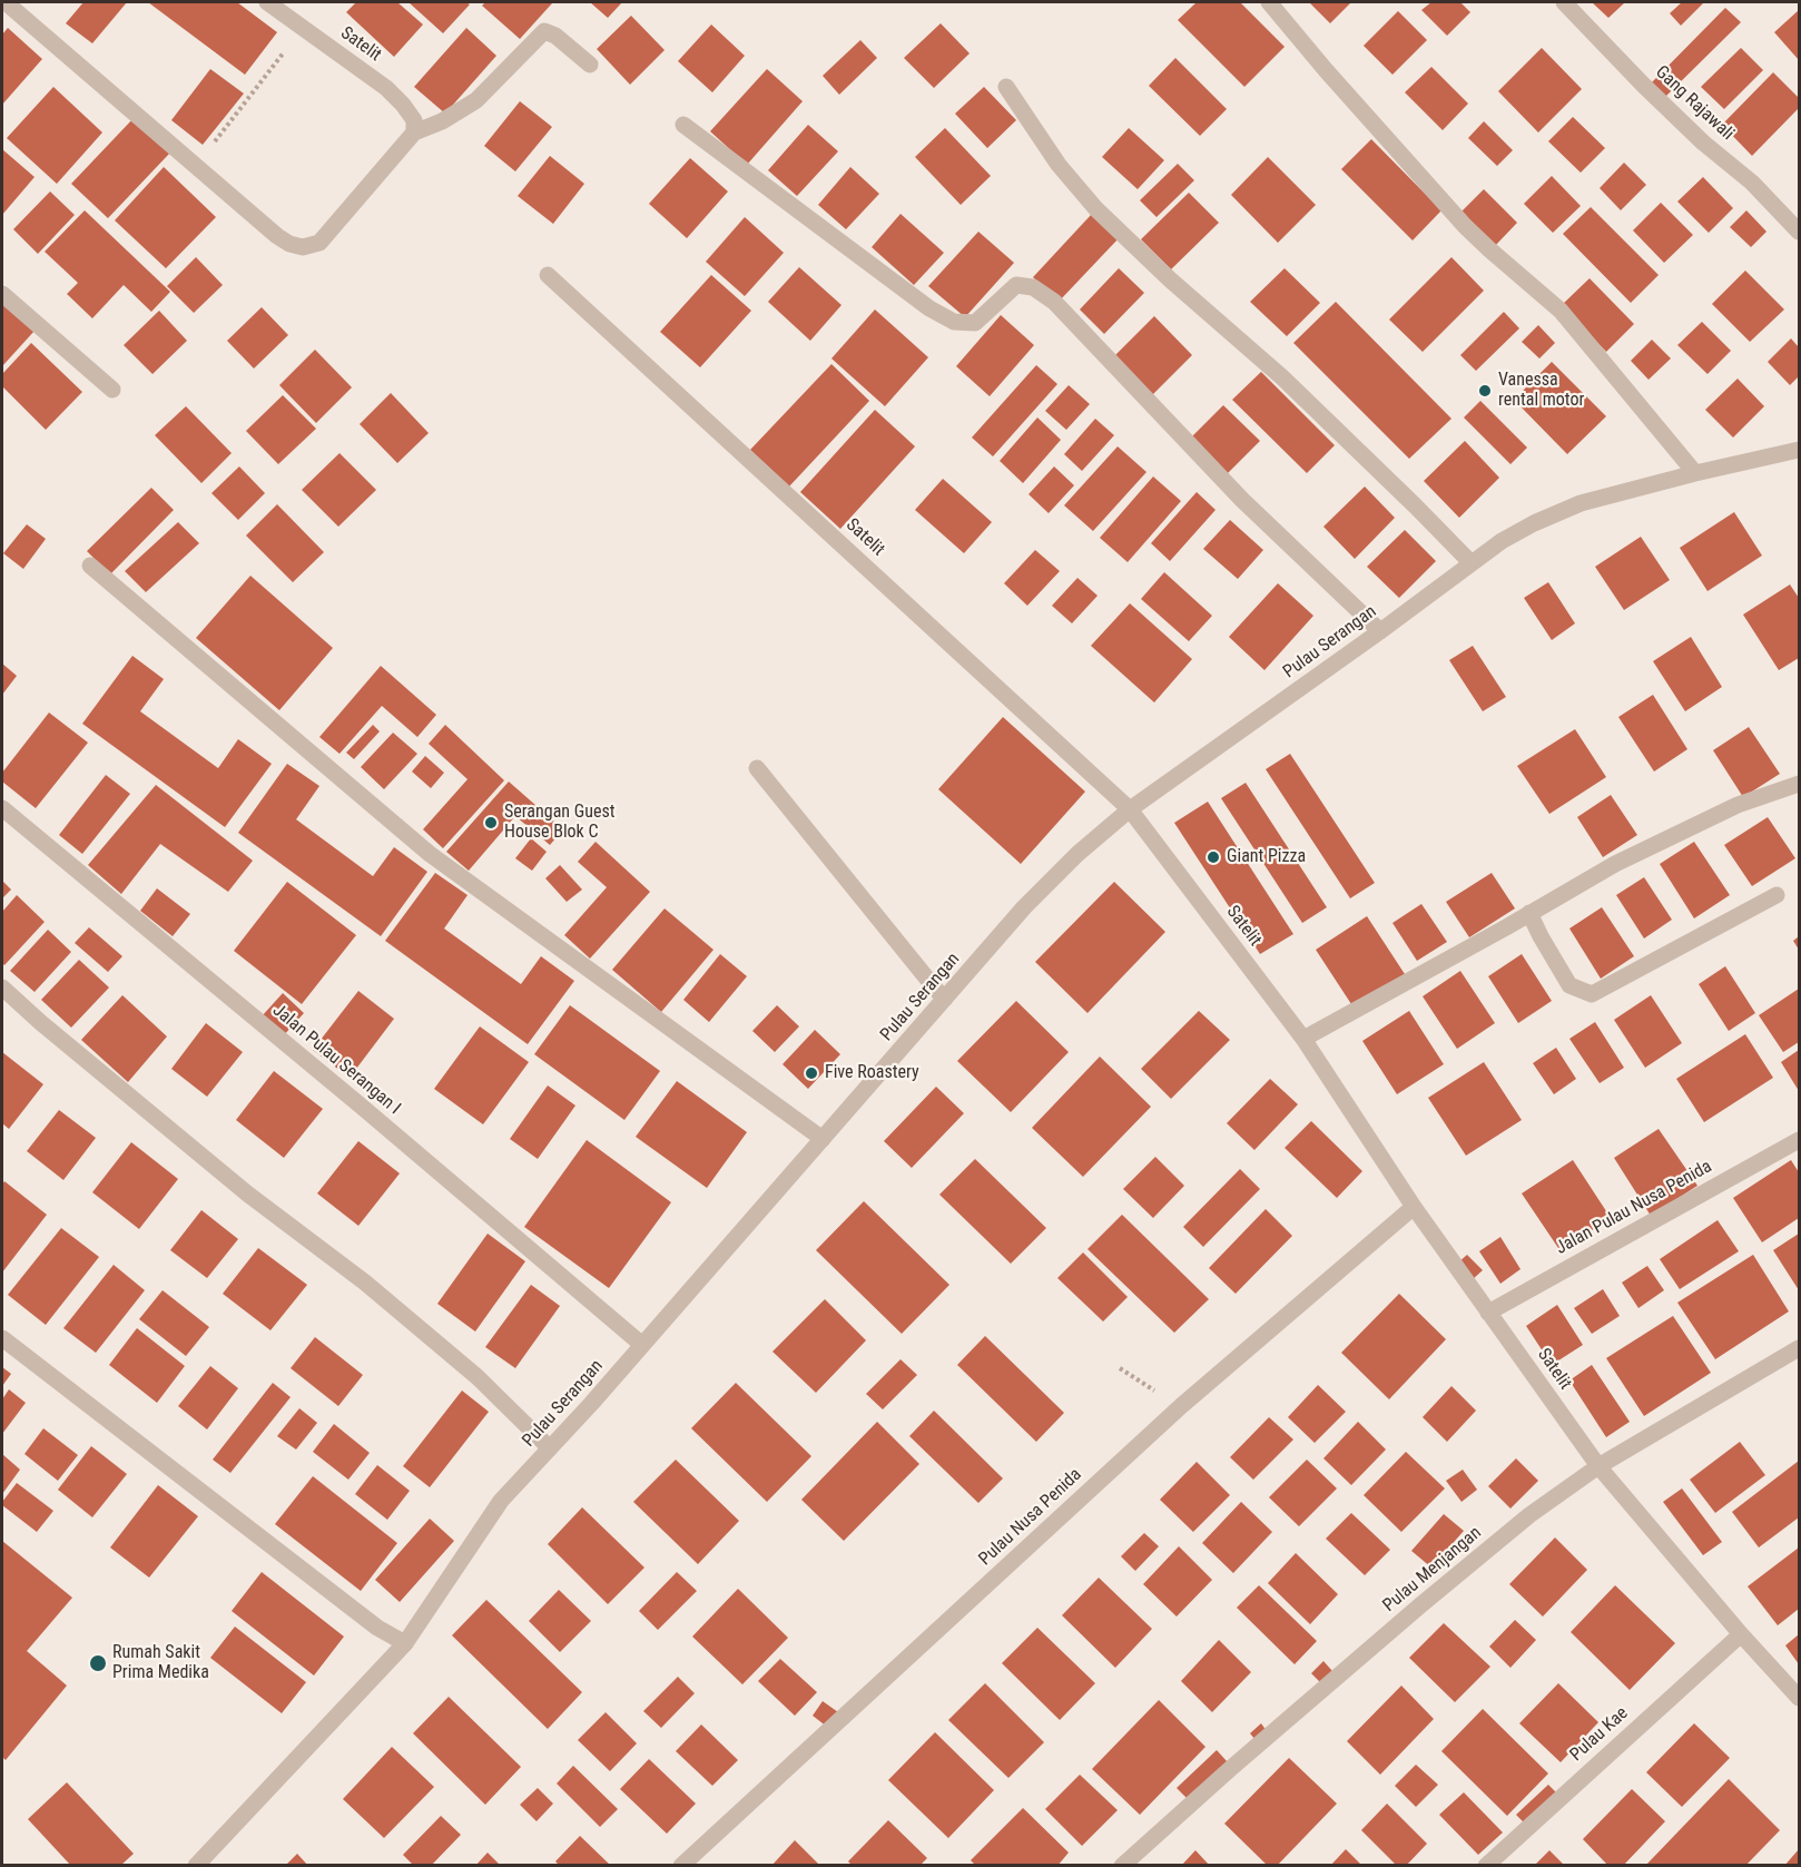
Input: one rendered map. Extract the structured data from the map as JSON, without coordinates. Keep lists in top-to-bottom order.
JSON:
{
  "streets": {
    "street": [
      "Satelit",
      "Gang Rajawali",
      "Pulau Serangan",
      "Jalan Pulau Serangan I",
      "Jalan Pulau Nusa Penida",
      "Pulau Nusa Penida",
      "Pulau Menjangan",
      "Pulau Kae"
    ]
  },
  "crossings": [
    ["Satelit", "Pulau Serangan"],
    ["Satelit", "Jalan Pulau Nusa Penida"],
    ["Satelit", "Pulau Nusa Penida"],
    ["Satelit", "Pulau Menjangan"],
    ["Satelit", "Pulau Kae"],
    ["Pulau Serangan", "Jalan Pulau Serangan I"]
  ],
  "places": [
    "Vanessa rental motor",
    "Serangan Guest House Blok C",
    "Giant Pizza",
    "Five Roastery",
    "Rumah Sakit Prima Medika"
  ]
}
